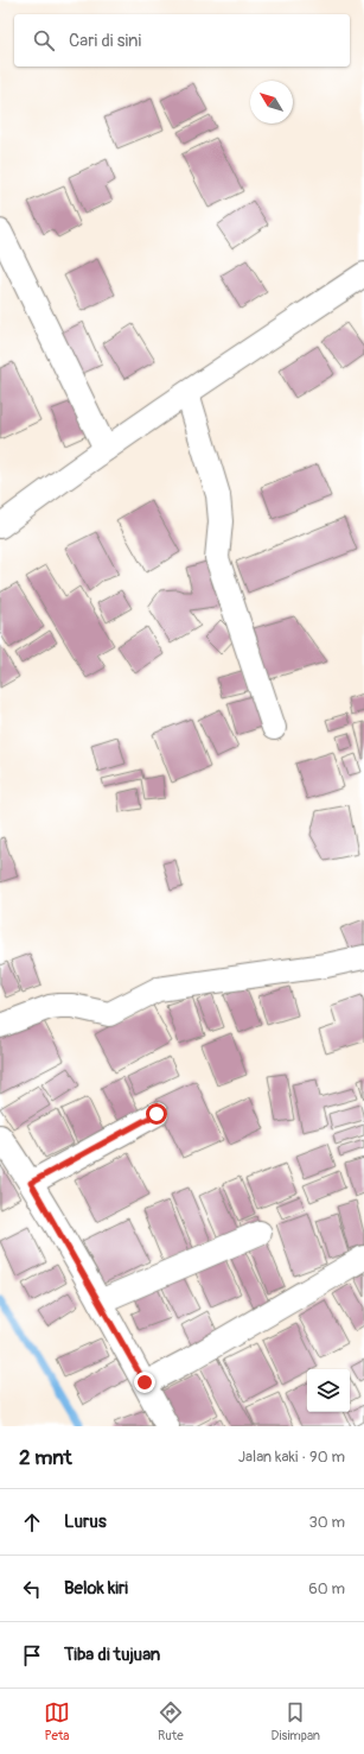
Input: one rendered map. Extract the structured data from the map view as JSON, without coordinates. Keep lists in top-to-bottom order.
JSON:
{
  "north": "top left",
  "page": {
    "search": "Cari di sini",
    "heading": ["2 mnt", "Jalan kaki · 90 m"],
    "list": [
      ["Lurus", "30 m"],
      ["Belok kiri", "60 m"],
      "Tiba di tujuan"
    ],
    "nav": ["Peta", "Rute", "Disimpan"]
  }
}
